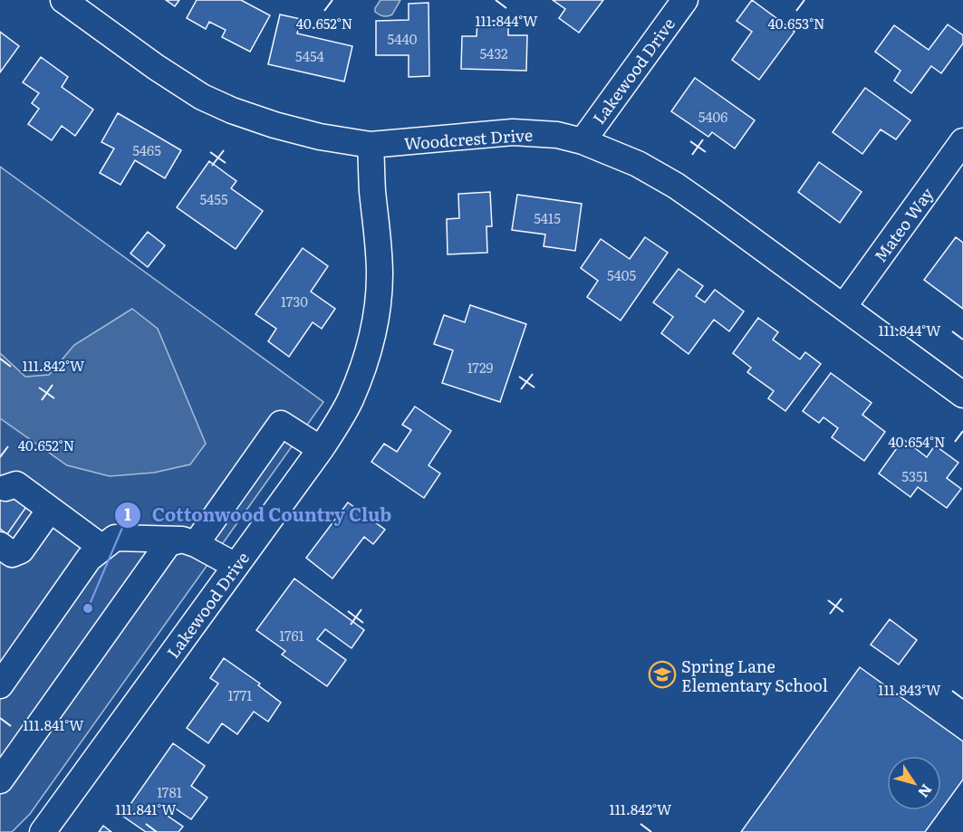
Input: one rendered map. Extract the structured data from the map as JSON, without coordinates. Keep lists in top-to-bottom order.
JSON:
{
  "streets": {
    "street": ["Lakewood Drive", "Woodcrest Drive", "Mateo Way"]
  },
  "crossings": [
    ["Lakewood Drive", "Woodcrest Drive"],
    ["Woodcrest Drive", "Mateo Way"]
  ],
  "places": {
    "other": ["Cottonwood Country Club"],
    "school or university": ["Spring Lane Elementary School"]
  },
  "house_numbers": [
    "5440",
    "5432",
    "5454",
    "5406",
    "5465",
    "5455",
    "5415",
    "5405",
    "1730",
    "1729",
    "5351",
    "1761",
    "1771",
    "1781"
  ],
  "north": "bottom right",
  "coordinates": [
    "111.844°W",
    "40.652°N",
    "40.653°N",
    "111.842°W",
    "40.654°N",
    "111.843°W",
    "111.841°W"
  ]
}
